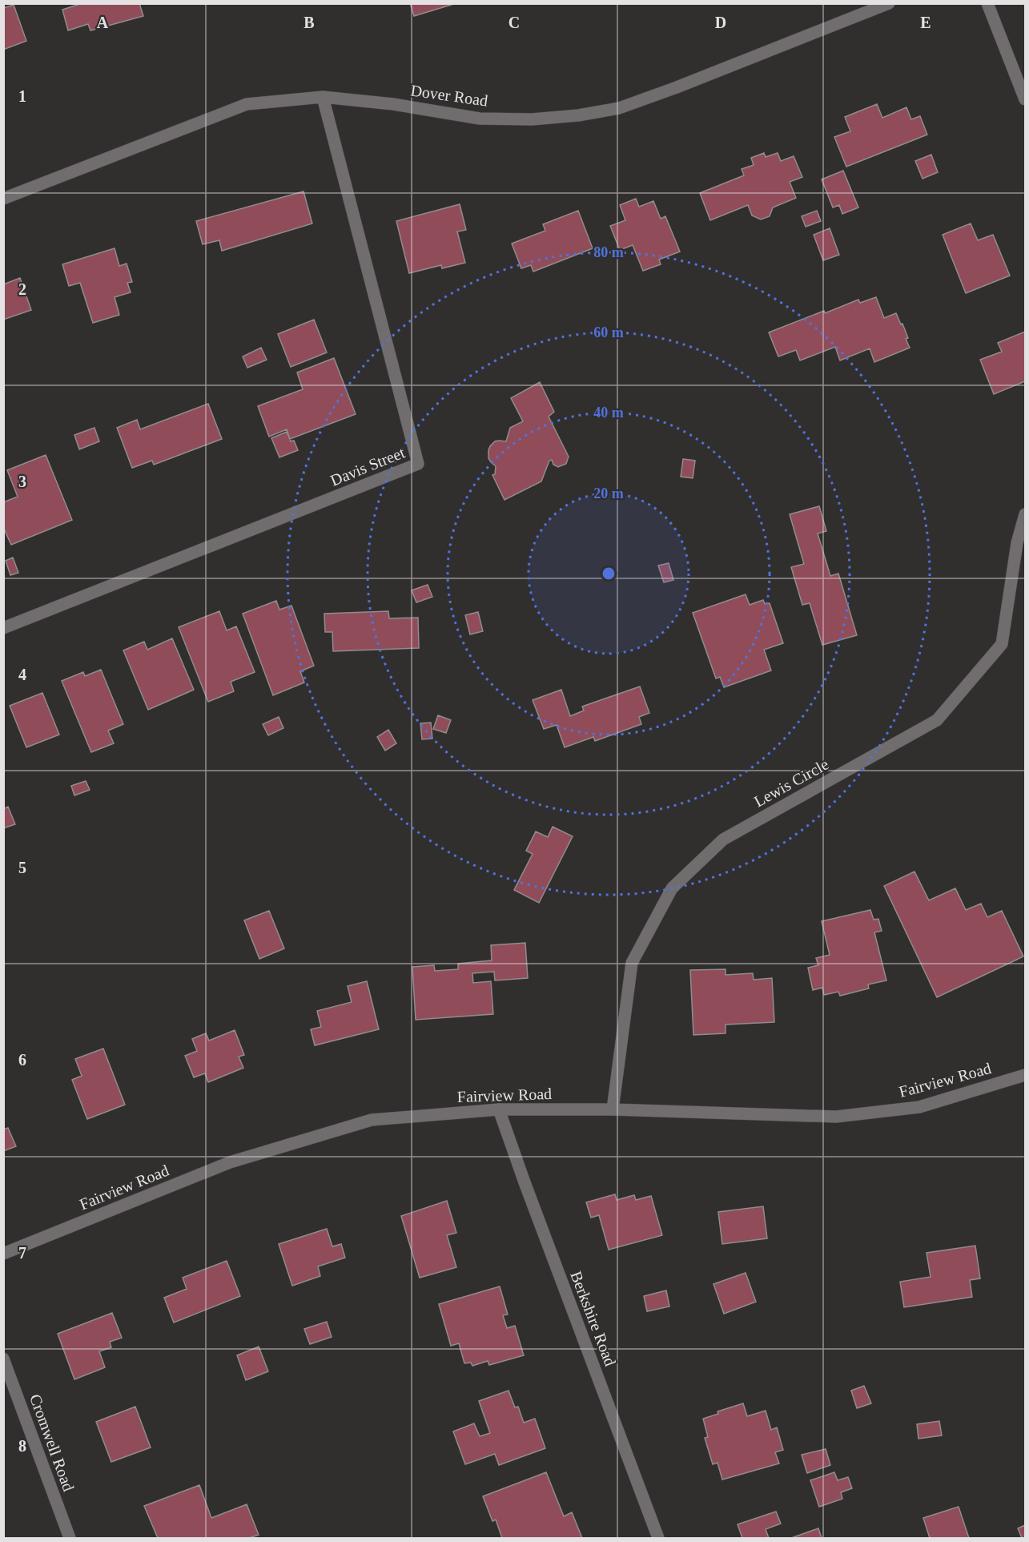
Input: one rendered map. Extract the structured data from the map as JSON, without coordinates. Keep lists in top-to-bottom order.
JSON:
{
  "streets": {
    "street": [
      "Dover Road",
      "Davis Street",
      "Lewis Circle",
      "Fairview Road",
      "Berkshire Road",
      "Cromwell Road"
    ]
  },
  "crossings": [
    ["Dover Road", "Davis Street"],
    ["Lewis Circle", "Fairview Road"],
    ["Fairview Road", "Berkshire Road"]
  ],
  "grid": {
    "columns": [
      "A",
      "B",
      "C",
      "D",
      "E"
    ],
    "rows": [
      "1",
      "2",
      "3",
      "4",
      "5",
      "6",
      "7",
      "8"
    ]
  },
  "rings": [
    "80 m",
    "60 m",
    "40 m",
    "20 m"
  ]
}
